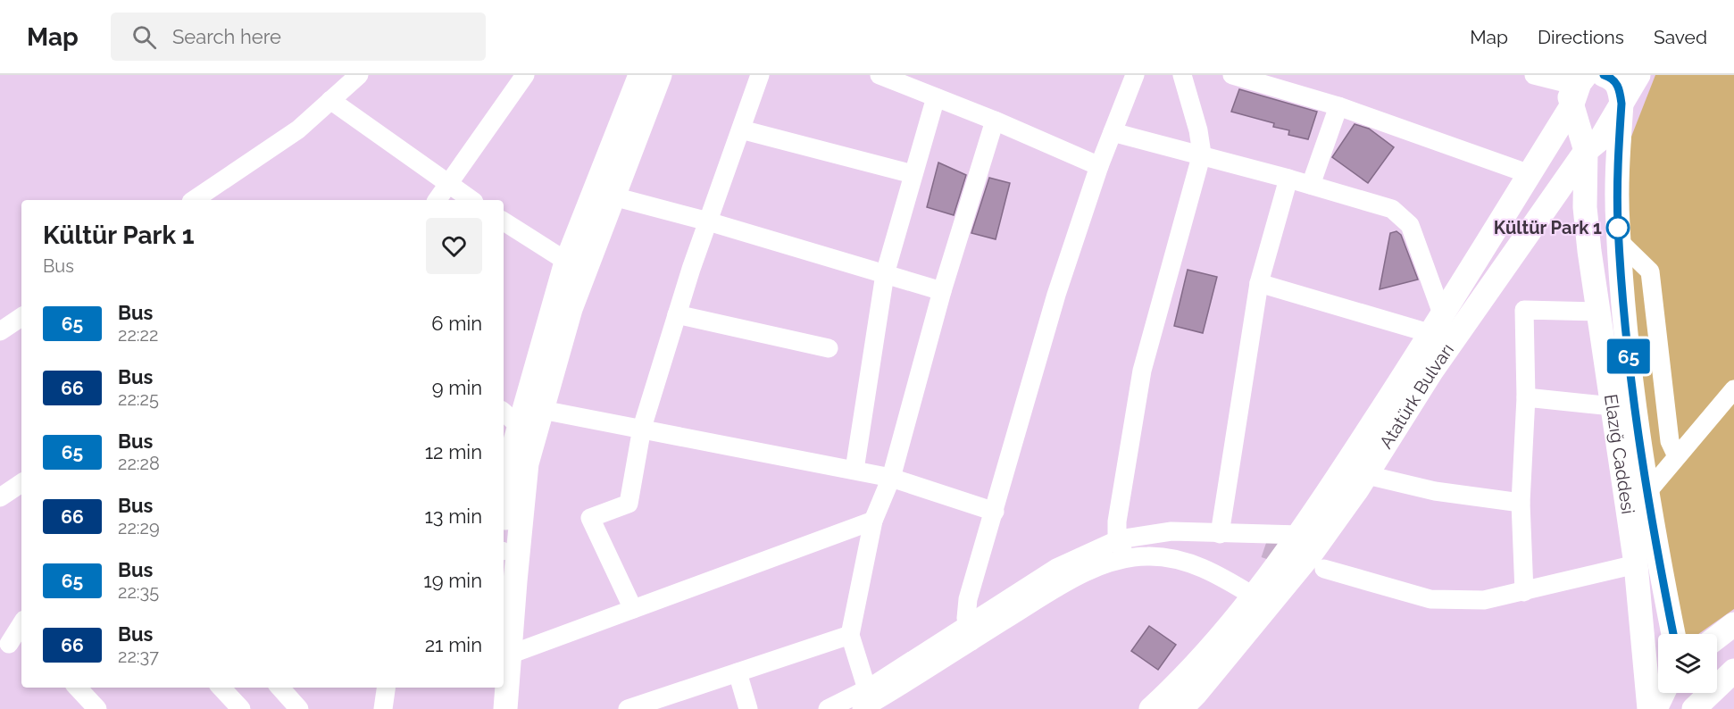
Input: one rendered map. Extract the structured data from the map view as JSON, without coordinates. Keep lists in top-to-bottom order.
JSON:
{
  "streets": {
    "main road": ["Atatürk Bulvarı", "Elazığ Caddesi"]
  },
  "crossings": [
    ["Atatürk Bulvarı", "Elazığ Caddesi"]
  ],
  "places": ["Kültür Park 1"],
  "lines": ["bus line 65"],
  "page": {
    "header": "Map",
    "search": "Search here",
    "nav": ["Map", "Directions", "Saved"],
    "on_map": "65",
    "heading": ["Kültür Park 1", "Bus"],
    "list": [
      {
        "mark": "65",
        "name": "Bus",
        "note": "22:22",
        "value": "6 min"
      },
      {
        "mark": "66",
        "name": "Bus",
        "note": "22:25",
        "value": "9 min"
      },
      {
        "mark": "65",
        "name": "Bus",
        "note": "22:28",
        "value": "12 min"
      },
      {
        "mark": "66",
        "name": "Bus",
        "note": "22:29",
        "value": "13 min"
      },
      {
        "mark": "65",
        "name": "Bus",
        "note": "22:35",
        "value": "19 min"
      },
      {
        "mark": "66",
        "name": "Bus",
        "note": "22:37",
        "value": "21 min"
      }
    ]
  }
}
